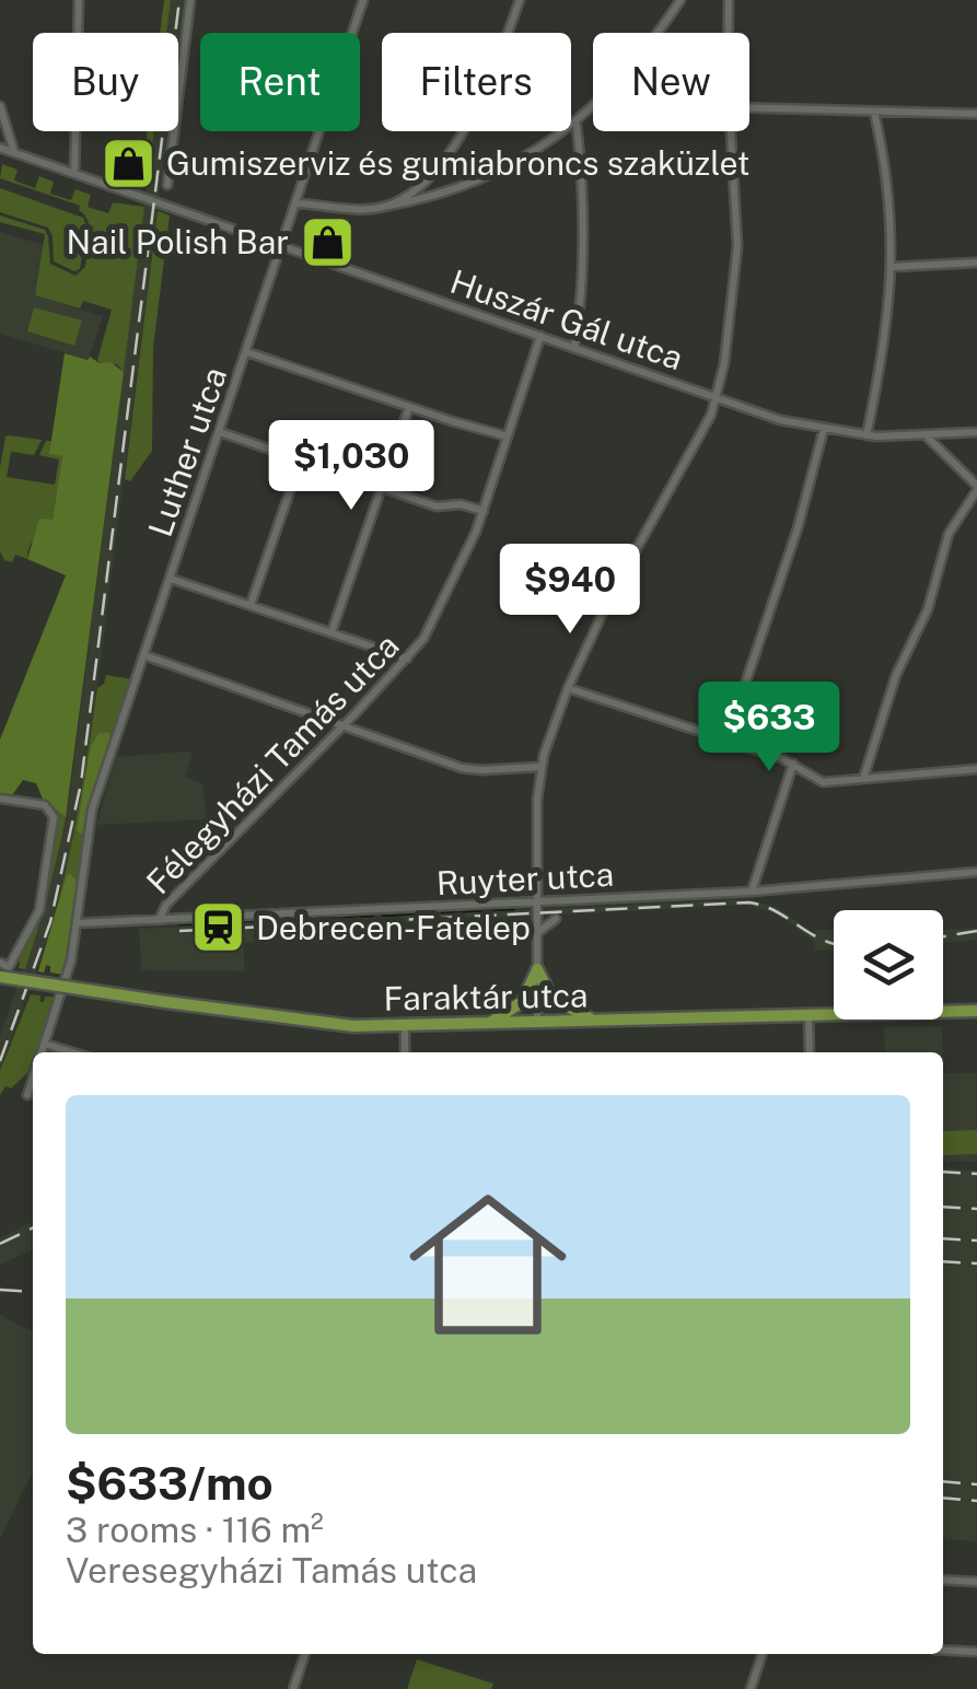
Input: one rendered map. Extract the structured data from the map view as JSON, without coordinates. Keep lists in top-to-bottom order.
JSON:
{
  "streets": {
    "main road": ["Faraktár utca"],
    "street": [
      "Huszár Gál utca",
      "Luther utca",
      "Félegyházi Tamás utca",
      "Ruyter utca"
    ]
  },
  "crossings": [
    ["Huszár Gál utca", "Luther utca"],
    ["Huszár Gál utca", "Félegyházi Tamás utca"],
    ["Luther utca", "Ruyter utca"],
    ["Félegyházi Tamás utca", "Ruyter utca"]
  ],
  "places": {
    "shop": ["Gumiszerviz és gumiabroncs szaküzlet", "Nail Polish Bar"],
    "station": ["Debrecen-Fatelep"]
  },
  "page": {
    "chip": [
      "Buy",
      "Rent",
      "Filters",
      "New"
    ],
    "price": ["$1,030", "$940", "$633"],
    "list": [
      {
        "name": "$633/mo",
        "note": "3 rooms · 116 m² · Veresegyházi Tamás utca"
      }
    ]
  }
}
